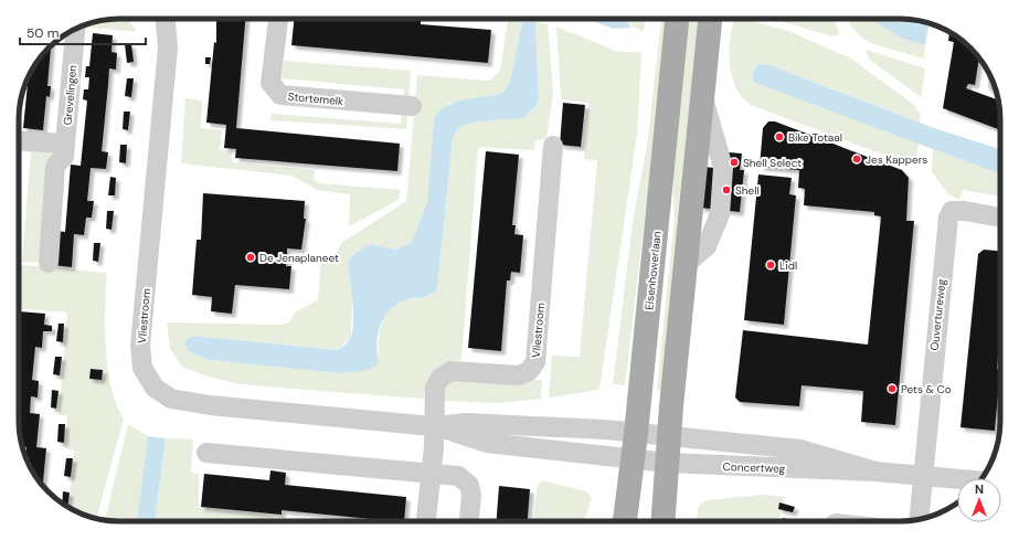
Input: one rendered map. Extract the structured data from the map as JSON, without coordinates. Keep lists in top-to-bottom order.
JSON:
{
  "streets": {
    "main road": ["Eisenhowerlaan"],
    "street": [
      "Grevelingen",
      "Stortemelk",
      "Ouvertureweg",
      "Vliestroom",
      "Concertweg"
    ]
  },
  "crossings": [
    ["Eisenhowerlaan", "Vliestroom"],
    ["Eisenhowerlaan", "Concertweg"],
    ["Ouvertureweg", "Concertweg"],
    ["Vliestroom", "Concertweg"]
  ],
  "places": [
    "Bike Totaal",
    "Jes Kappers",
    "Shell Select",
    "Shell",
    "De Jenaplaneet",
    "Lidl",
    "Pets & Co"
  ],
  "scale_bar": "50 m",
  "north": "top"
}
